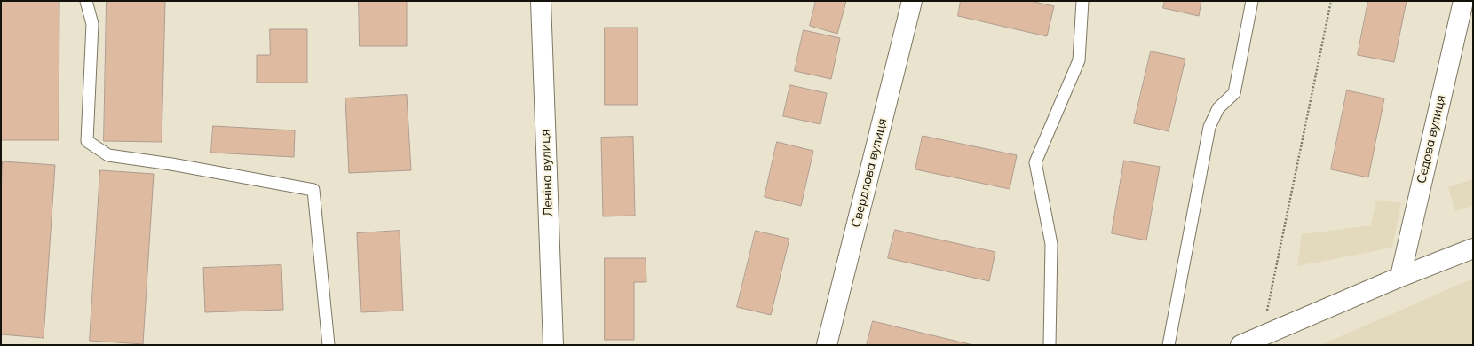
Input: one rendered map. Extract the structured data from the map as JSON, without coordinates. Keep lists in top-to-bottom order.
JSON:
{
  "streets": {
    "street": ["Седова вулиця", "Леніна вулиця", "Свердлова вулиця"]
  }
}
